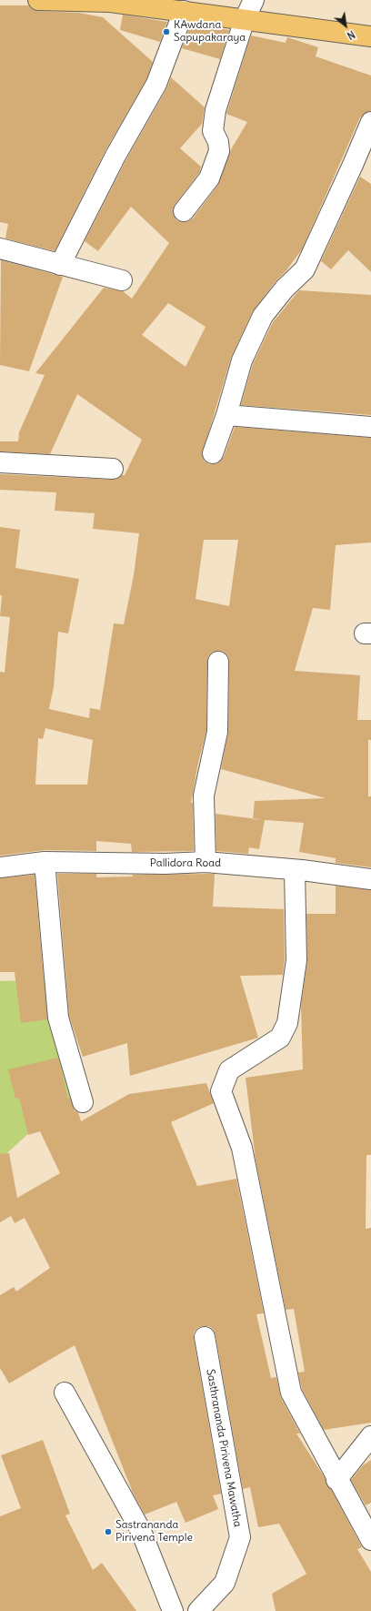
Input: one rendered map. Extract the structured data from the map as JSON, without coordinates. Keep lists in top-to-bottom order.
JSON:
{
  "streets": {
    "street": ["Pallidora Road", "Sasthrananda Pirivena Mawatha"]
  },
  "places": ["KAwdana Sapupakaraya", "Sastrananda Pirivena Temple"],
  "north": "bottom right"
}
